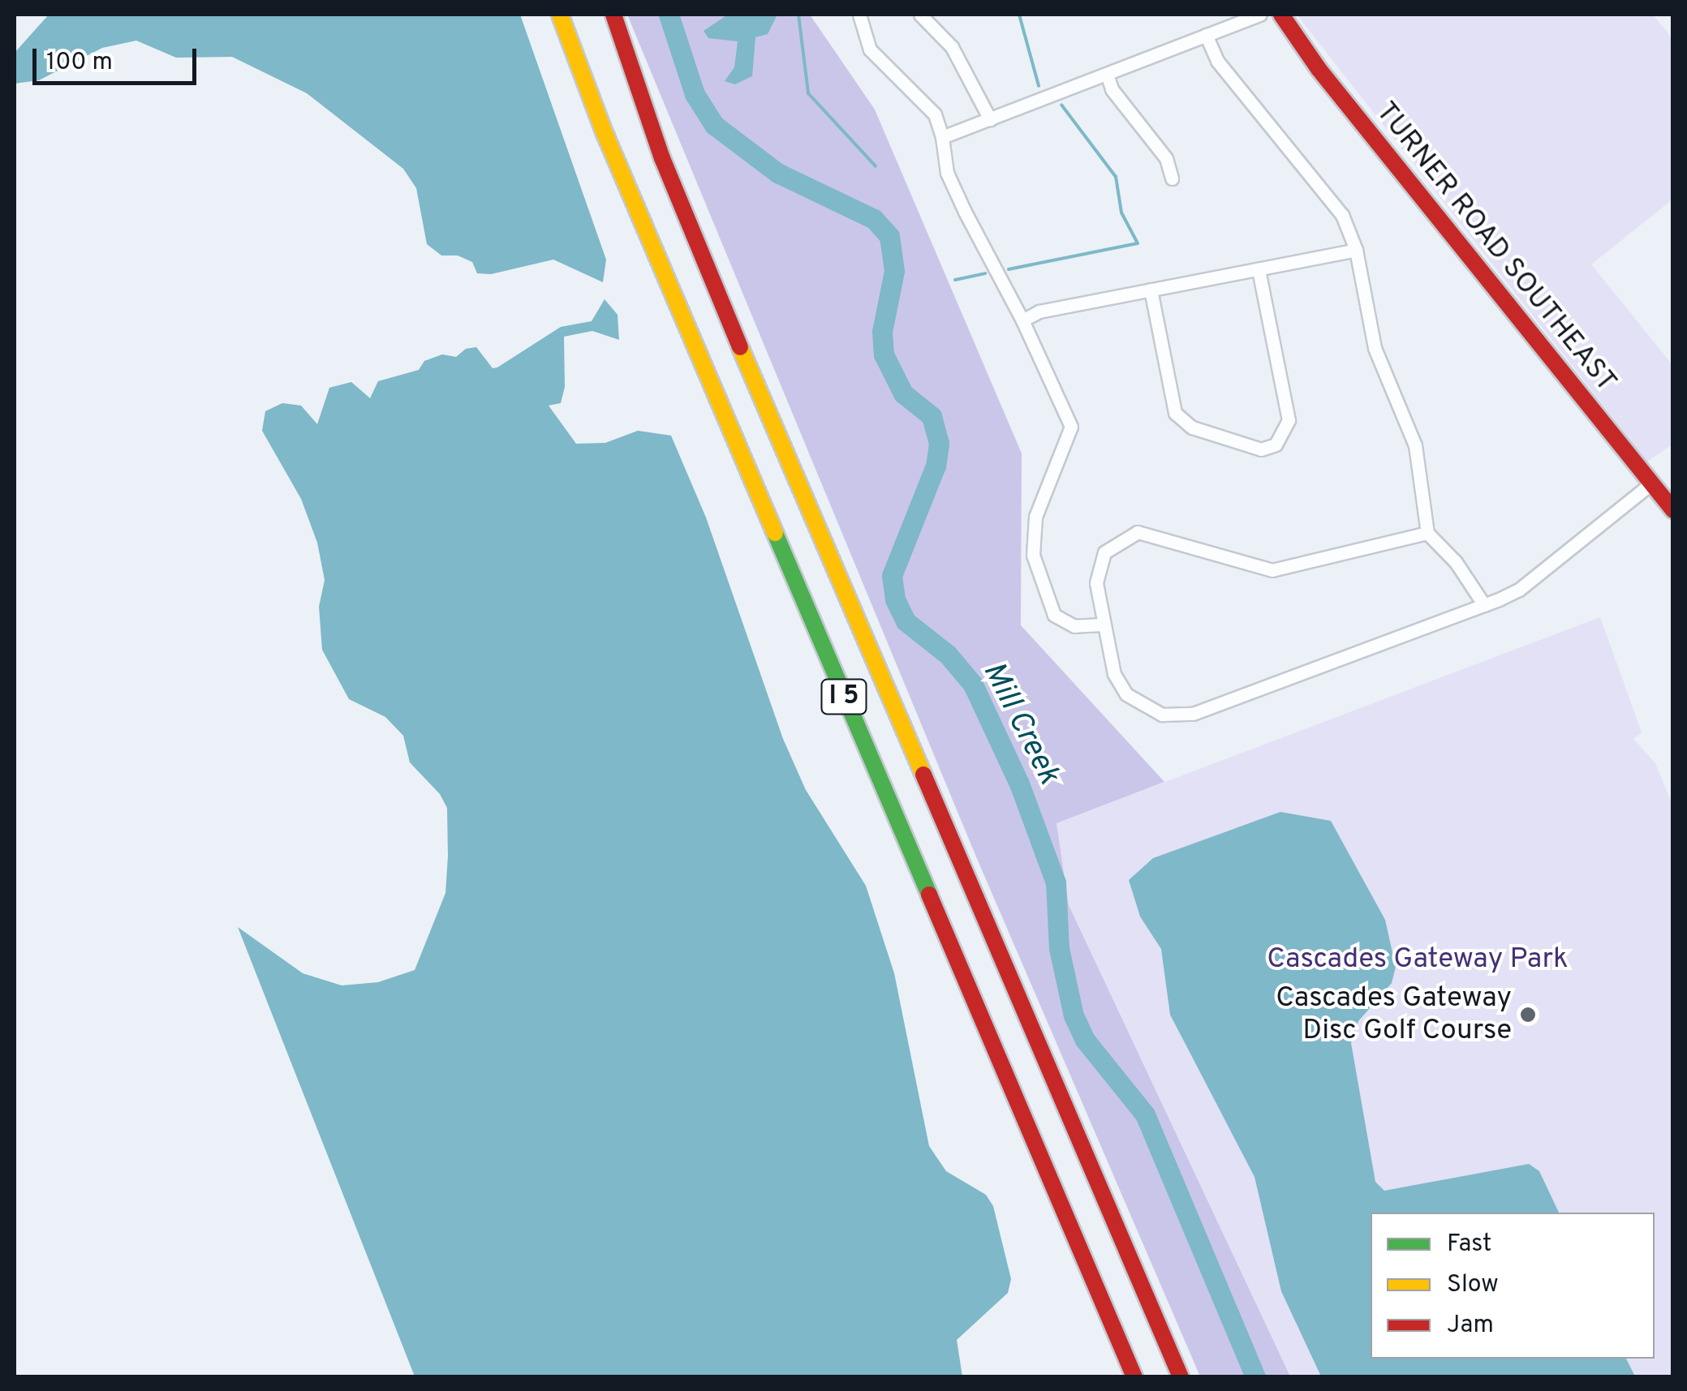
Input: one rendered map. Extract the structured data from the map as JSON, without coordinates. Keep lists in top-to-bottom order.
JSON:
{
  "streets": {
    "main road": ["TURNER ROAD SOUTHEAST", "I 5"]
  },
  "water": ["Mill Creek"],
  "parks": ["Cascades Gateway Park"],
  "places": ["Cascades Gateway Disc Golf Course"],
  "legend": ["Fast", "Slow", "Jam"],
  "scale_bar": "100 m"
}
